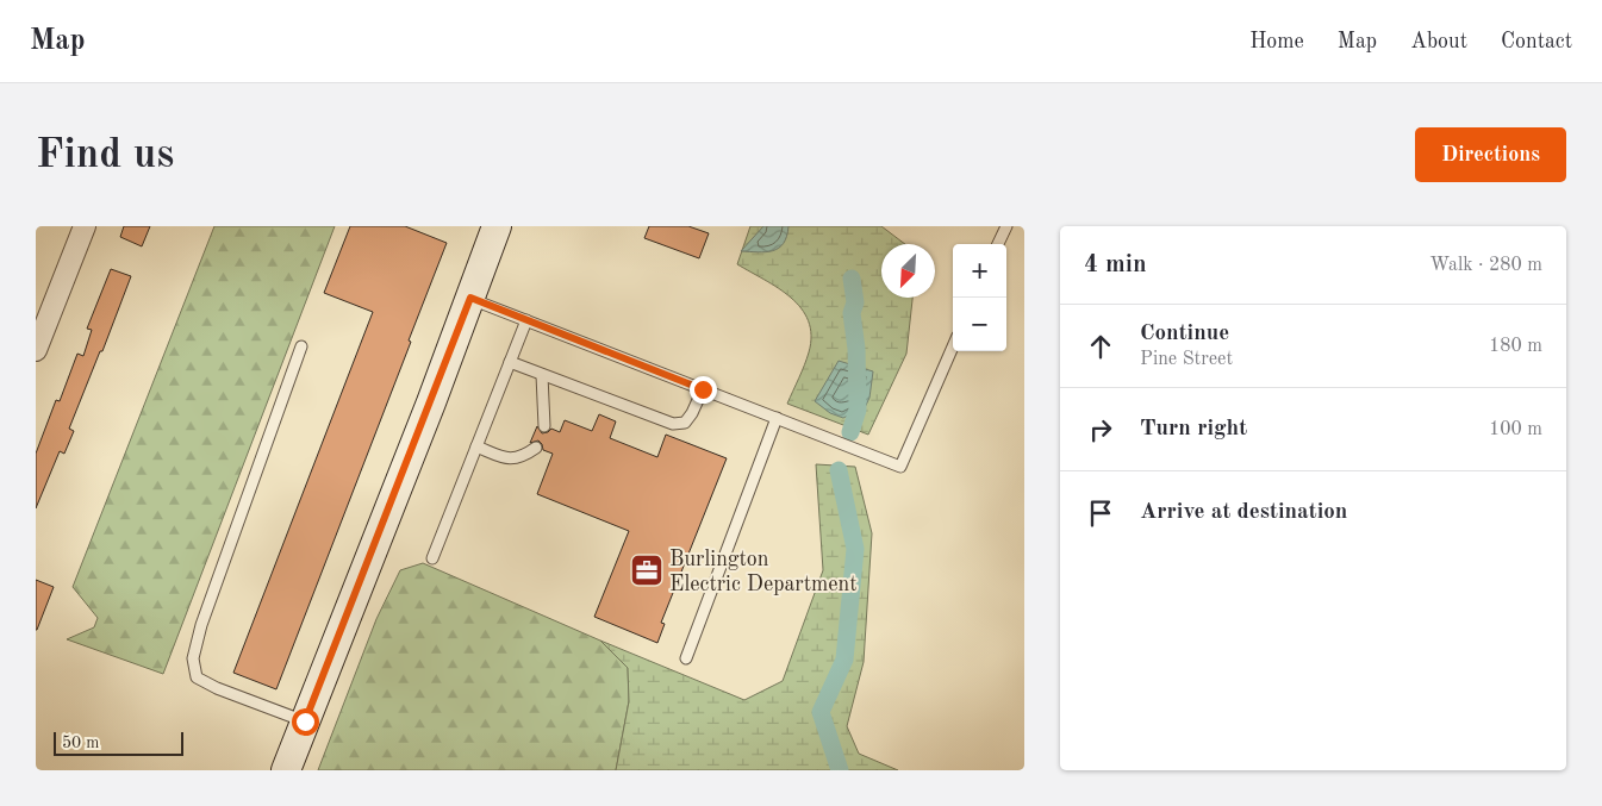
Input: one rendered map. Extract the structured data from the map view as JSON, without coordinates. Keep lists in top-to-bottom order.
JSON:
{
  "places": {
    "office": ["Burlington Electric Department"]
  },
  "scale_bar": "50 m",
  "north": "bottom left",
  "page": {
    "header": "Map",
    "nav": [
      "Home",
      "Map",
      "About",
      "Contact"
    ],
    "buttons": "Directions",
    "title": "Find us",
    "heading": ["4 min", "Walk · 280 m"],
    "map_buttons": ["+", "−"],
    "list": [
      ["Continue", "Pine Street", "180 m"],
      ["Turn right", "100 m"],
      "Arrive at destination"
    ],
    "scale": "50 m"
  }
}
